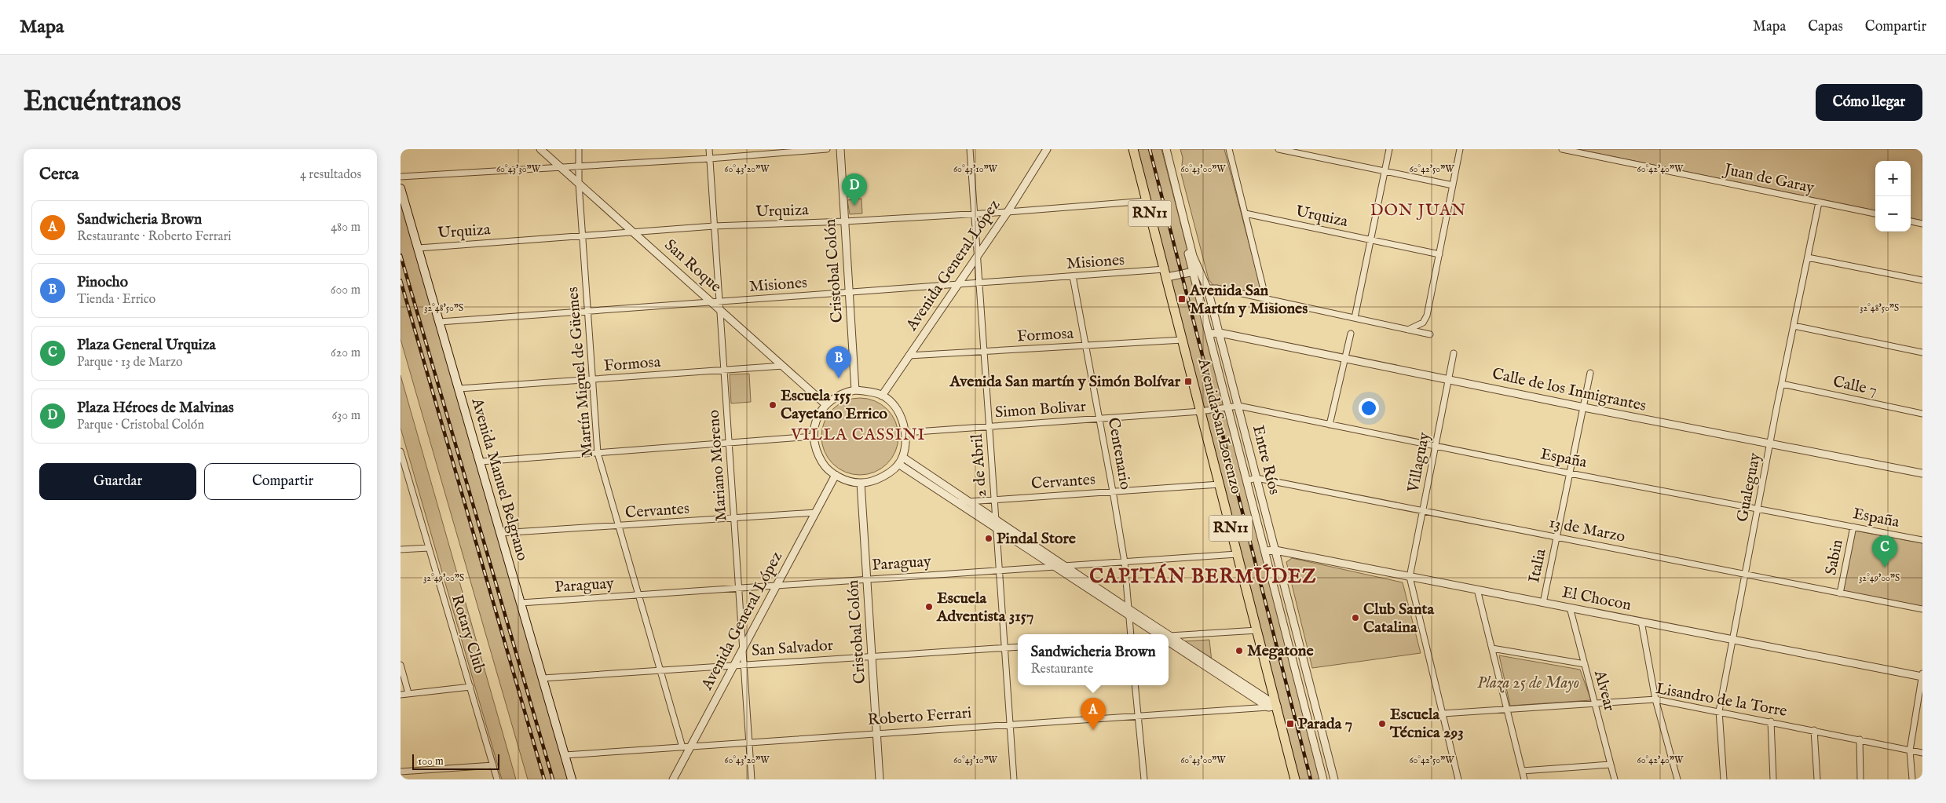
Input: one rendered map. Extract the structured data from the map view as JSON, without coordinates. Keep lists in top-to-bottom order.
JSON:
{
  "streets": {
    "main road": ["RN11", "Avenida San Lorenzo", "Avenida Manuel Belgrano"],
    "street": [
      "Juan de Garay",
      "Urquiza",
      "Misiones",
      "Avenida General López",
      "San Roque",
      "Cristobal Colón",
      "Formosa",
      "Martín Miguel de Güemes",
      "Calle 7",
      "Calle de los Inmigrantes",
      "Simon Bolivar",
      "Centenario",
      "España",
      "Entre Ríos",
      "Villaguay",
      "Mariano Moreno",
      "2 de Abril",
      "Cervantes",
      "Gualeguay",
      "13 de Marzo",
      "Sabin",
      "Paraguay",
      "Italia",
      "El Chocon",
      "Rotary Club",
      "San Salvador",
      "Alvear",
      "Lisandro de la Torre",
      "Roberto Ferrari"
    ]
  },
  "crossings": [
    ["Juan de Garay", "Gualeguay"],
    ["Urquiza", "Avenida General López"],
    ["Urquiza", "San Roque"],
    ["Urquiza", "Cristobal Colón"],
    ["Urquiza", "Martín Miguel de Güemes"],
    ["Urquiza", "Avenida San Lorenzo"],
    ["Urquiza", "2 de Abril"],
    ["Urquiza", "Avenida Manuel Belgrano"],
    ["Misiones", "Avenida General López"],
    ["Misiones", "San Roque"],
    ["Misiones", "Cristobal Colón"],
    ["Misiones", "Martín Miguel de Güemes"],
    ["Misiones", "Avenida San Lorenzo"],
    ["Misiones", "Centenario"],
    ["Misiones", "2 de Abril"],
    ["Misiones", "Avenida Manuel Belgrano"],
    ["Avenida General López", "San Roque"],
    ["Avenida General López", "Cristobal Colón"],
    ["Avenida General López", "Formosa"],
    ["Avenida General López", "Simon Bolivar"],
    ["Avenida General López", "Mariano Moreno"],
    ["Avenida General López", "2 de Abril"],
    ["Avenida General López", "Cervantes"],
    ["Avenida General López", "Paraguay"],
    ["Avenida General López", "San Salvador"],
    ["Avenida General López", "Roberto Ferrari"],
    ["San Roque", "Cristobal Colón"],
    ["San Roque", "Formosa"],
    ["San Roque", "Martín Miguel de Güemes"],
    ["San Roque", "Simon Bolivar"],
    ["San Roque", "Mariano Moreno"],
    ["Cristobal Colón", "Simon Bolivar"],
    ["Cristobal Colón", "Paraguay"],
    ["Cristobal Colón", "San Salvador"],
    ["Cristobal Colón", "Roberto Ferrari"],
    ["Formosa", "Martín Miguel de Güemes"],
    ["Formosa", "Avenida San Lorenzo"],
    ["Formosa", "Centenario"],
    ["Formosa", "Mariano Moreno"],
    ["Formosa", "2 de Abril"],
    ["Formosa", "Avenida Manuel Belgrano"],
    ["Martín Miguel de Güemes", "Cervantes"],
    ["Martín Miguel de Güemes", "Paraguay"],
    ["Martín Miguel de Güemes", "San Salvador"],
    ["Martín Miguel de Güemes", "Roberto Ferrari"],
    ["Calle 7", "Gualeguay"],
    ["Calle de los Inmigrantes", "Entre Ríos"],
    ["Calle de los Inmigrantes", "Villaguay"],
    ["Calle de los Inmigrantes", "Gualeguay"],
    ["Calle de los Inmigrantes", "Italia"],
    ["Simon Bolivar", "Avenida San Lorenzo"],
    ["Simon Bolivar", "Centenario"],
    ["Simon Bolivar", "España"],
    ["Simon Bolivar", "2 de Abril"],
    ["Avenida San Lorenzo", "España"],
    ["Avenida San Lorenzo", "Cervantes"],
    ["Avenida San Lorenzo", "Paraguay"],
    ["Avenida San Lorenzo", "Roberto Ferrari"],
    ["Centenario", "Cervantes"],
    ["Centenario", "Paraguay"],
    ["España", "Entre Ríos"],
    ["España", "Villaguay"],
    ["España", "Gualeguay"],
    ["España", "Sabin"],
    ["España", "Italia"],
    ["Entre Ríos", "13 de Marzo"],
    ["Entre Ríos", "El Chocon"],
    ["Villaguay", "13 de Marzo"],
    ["Villaguay", "El Chocon"],
    ["Mariano Moreno", "Cervantes"],
    ["Mariano Moreno", "Paraguay"],
    ["Mariano Moreno", "San Salvador"],
    ["Mariano Moreno", "Roberto Ferrari"],
    ["2 de Abril", "Cervantes"],
    ["2 de Abril", "Paraguay"],
    ["2 de Abril", "San Salvador"],
    ["2 de Abril", "Roberto Ferrari"],
    ["Avenida Manuel Belgrano", "Cervantes"],
    ["Avenida Manuel Belgrano", "Paraguay"],
    ["Avenida Manuel Belgrano", "San Salvador"],
    ["Avenida Manuel Belgrano", "Roberto Ferrari"],
    ["Gualeguay", "13 de Marzo"],
    ["Gualeguay", "El Chocon"],
    ["Gualeguay", "Lisandro de la Torre"],
    ["13 de Marzo", "Sabin"],
    ["13 de Marzo", "Italia"],
    ["Italia", "El Chocon"],
    ["El Chocon", "Alvear"],
    ["Alvear", "Lisandro de la Torre"]
  ],
  "districts": ["DON JUAN", "VILLA CASSINI", "CAPITÁN BERMÚDEZ"],
  "parks": ["Plaza 25 de Mayo"],
  "places": {
    "transit": ["Avenida San Martín y Misiones", "Avenida San martín y Simón Bolívar", "Parada 7"],
    "other": [
      "Escuela 155 Cayetano Errico",
      "Pindal Store",
      "Escuela Adventista 3157",
      "Club Santa Catalina",
      "Megatone",
      "Escuela Técnica 293"
    ]
  },
  "scale_bar": "100 m",
  "page": {
    "header": "Mapa",
    "nav": ["Mapa", "Capas", "Compartir"],
    "buttons": [
      "Cómo llegar",
      ["Guardar", "Compartir"]
    ],
    "title": "Encuéntranos",
    "heading": ["Cerca", "4 resultados"],
    "map_buttons": ["+", "−"],
    "pins": [
      "D",
      "B",
      "C",
      "A"
    ],
    "list": [
      {
        "mark": "A",
        "name": "Sandwicheria Brown",
        "note": "Restaurante · Roberto Ferrari",
        "value": "480 m"
      },
      {
        "mark": "B",
        "name": "Pinocho",
        "note": "Tienda · Errico",
        "value": "600 m"
      },
      {
        "mark": "C",
        "name": "Plaza General Urquiza",
        "note": "Parque · 13 de Marzo",
        "value": "620 m"
      },
      {
        "mark": "D",
        "name": "Plaza Héroes de Malvinas",
        "note": "Parque · Cristobal Colón",
        "value": "630 m"
      }
    ],
    "popup": ["Sandwicheria Brown", "Restaurante"],
    "scale": "100 m"
  },
  "coordinates": [
    "60°43'30\"W",
    "60°43'20\"W",
    "60°43'10\"W",
    "60°43'00\"W",
    "60°42'50\"W",
    "60°42'40\"W",
    "32°48'50\"S",
    "32°49'00\"S"
  ]
}
